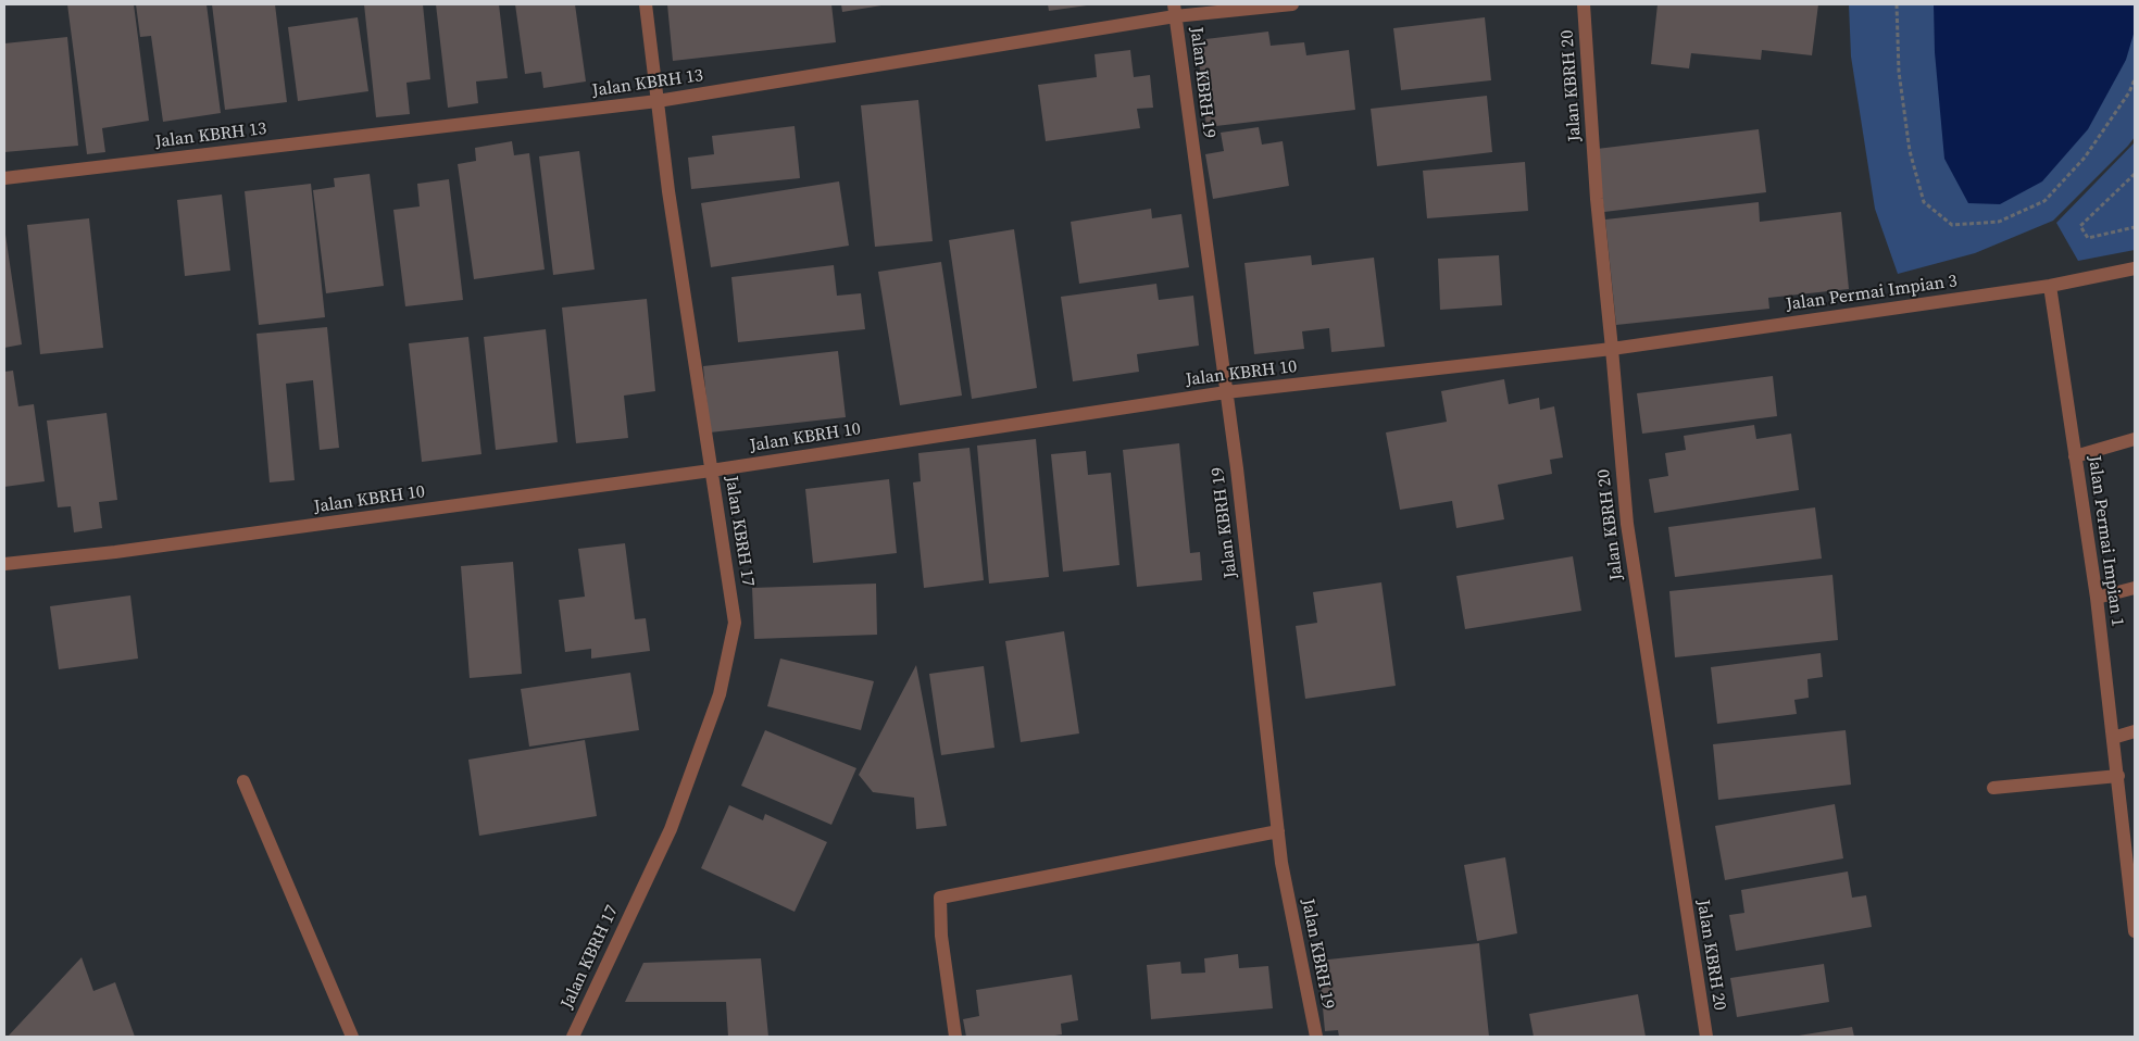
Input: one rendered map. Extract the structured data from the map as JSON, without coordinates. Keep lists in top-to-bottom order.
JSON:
{
  "streets": {
    "street": [
      "Jalan KBRH 19",
      "Jalan KBRH 13",
      "Jalan KBRH 20",
      "Jalan Permai Impian 3",
      "Jalan KBRH 10",
      "Jalan KBRH 17",
      "Jalan Permai Impian 1"
    ]
  },
  "crossings": [
    ["Jalan KBRH 19", "Jalan KBRH 13"],
    ["Jalan KBRH 19", "Jalan KBRH 10"],
    ["Jalan KBRH 13", "Jalan KBRH 17"],
    ["Jalan KBRH 20", "Jalan Permai Impian 3"],
    ["Jalan KBRH 20", "Jalan KBRH 10"],
    ["Jalan Permai Impian 3", "Jalan KBRH 10"],
    ["Jalan Permai Impian 3", "Jalan Permai Impian 1"],
    ["Jalan KBRH 10", "Jalan KBRH 17"]
  ]
}
